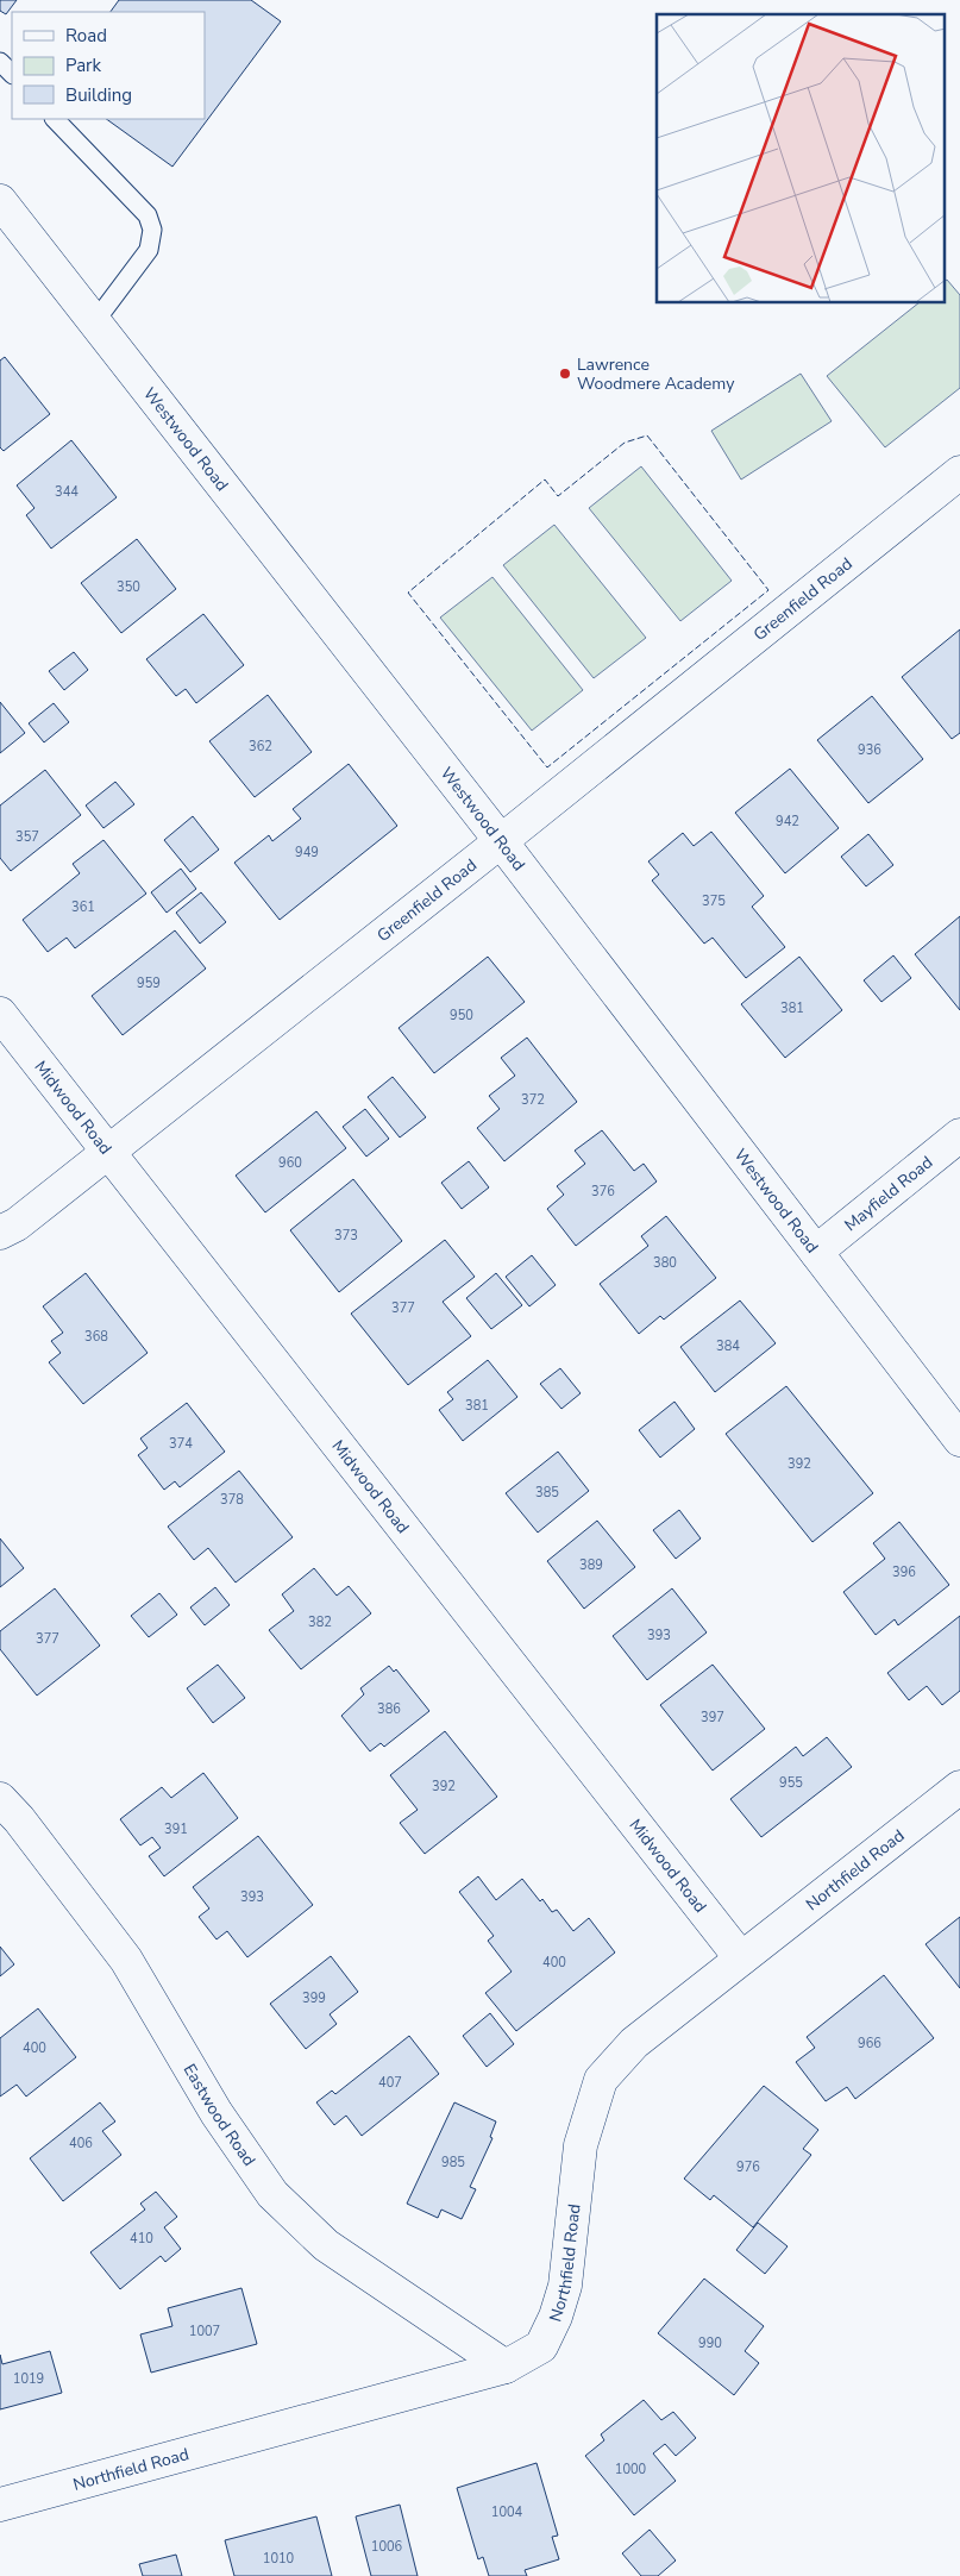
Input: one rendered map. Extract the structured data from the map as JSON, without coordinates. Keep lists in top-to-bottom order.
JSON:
{
  "streets": {
    "street": [
      "Westwood Road",
      "Greenfield Road",
      "Midwood Road",
      "Mayfield Road",
      "Northfield Road",
      "Eastwood Road"
    ]
  },
  "crossings": [
    ["Westwood Road", "Greenfield Road"],
    ["Westwood Road", "Mayfield Road"],
    ["Greenfield Road", "Midwood Road"],
    ["Midwood Road", "Northfield Road"],
    ["Northfield Road", "Eastwood Road"]
  ],
  "places": ["Lawrence Woodmere Academy"],
  "house_numbers": [
    "344",
    "350",
    "362",
    "936",
    "942",
    "357",
    "949",
    "375",
    "361",
    "959",
    "381",
    "950",
    "372",
    "960",
    "376",
    "373",
    "380",
    "377",
    "368",
    "384",
    "381",
    "374",
    "392",
    "385",
    "378",
    "389",
    "396",
    "382",
    "393",
    "377",
    "386",
    "397",
    "955",
    "392",
    "391",
    "393",
    "400",
    "399",
    "966",
    "400",
    "407",
    "406",
    "985",
    "976",
    "410",
    "1007",
    "990",
    "1019",
    "1000",
    "1004",
    "1006",
    "1010"
  ],
  "legend": ["Road", "Park", "Building"]
}
